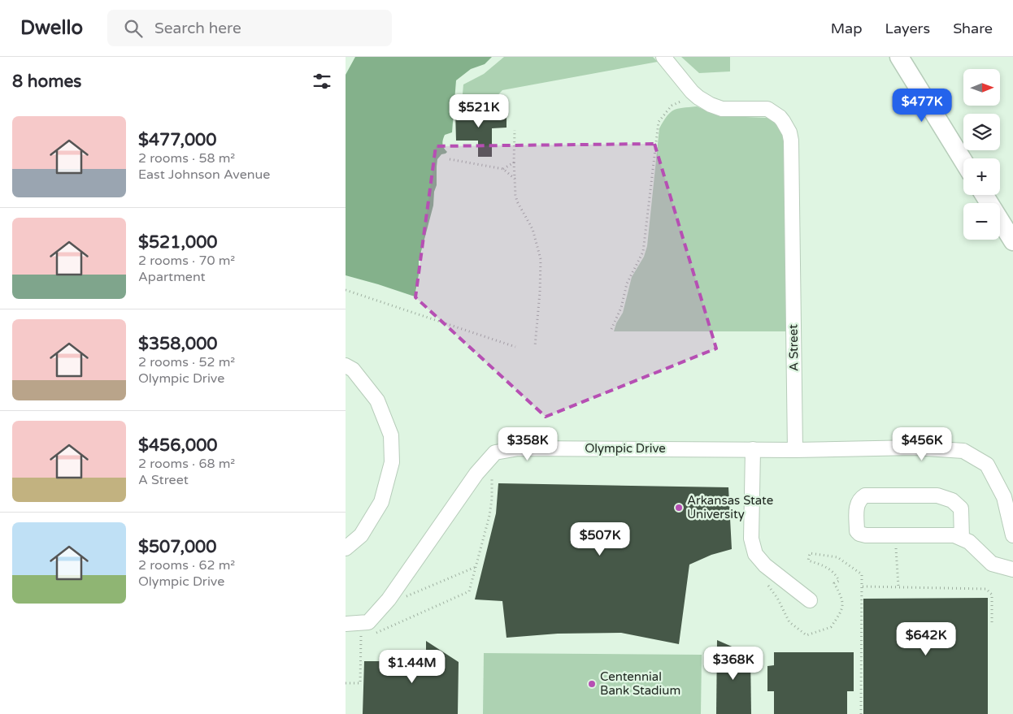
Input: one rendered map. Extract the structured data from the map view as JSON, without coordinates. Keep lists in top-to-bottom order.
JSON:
{
  "streets": {
    "street": ["A Street", "Olympic Drive"]
  },
  "crossings": [
    ["A Street", "Olympic Drive"]
  ],
  "places": ["Arkansas State University", "Centennial Bank Stadium"],
  "north": "right",
  "page": {
    "header": "Dwello",
    "search": "Search here",
    "nav": ["Map", "Layers", "Share"],
    "heading": "8 homes",
    "map_buttons": ["+", "−"],
    "price": [
      "$477K",
      "$521K",
      "$358K",
      "$456K",
      "$507K",
      "$642K",
      "$368K",
      "$1.44M"
    ],
    "list": [
      {
        "name": "$477,000",
        "note": "2 rooms · 58 m² · East Johnson Avenue"
      },
      {
        "name": "$521,000",
        "note": "2 rooms · 70 m² · Apartment"
      },
      {
        "name": "$358,000",
        "note": "2 rooms · 52 m² · Olympic Drive"
      },
      {
        "name": "$456,000",
        "note": "2 rooms · 68 m² · A Street"
      },
      {
        "name": "$507,000",
        "note": "2 rooms · 62 m² · Olympic Drive"
      }
    ]
  }
}
